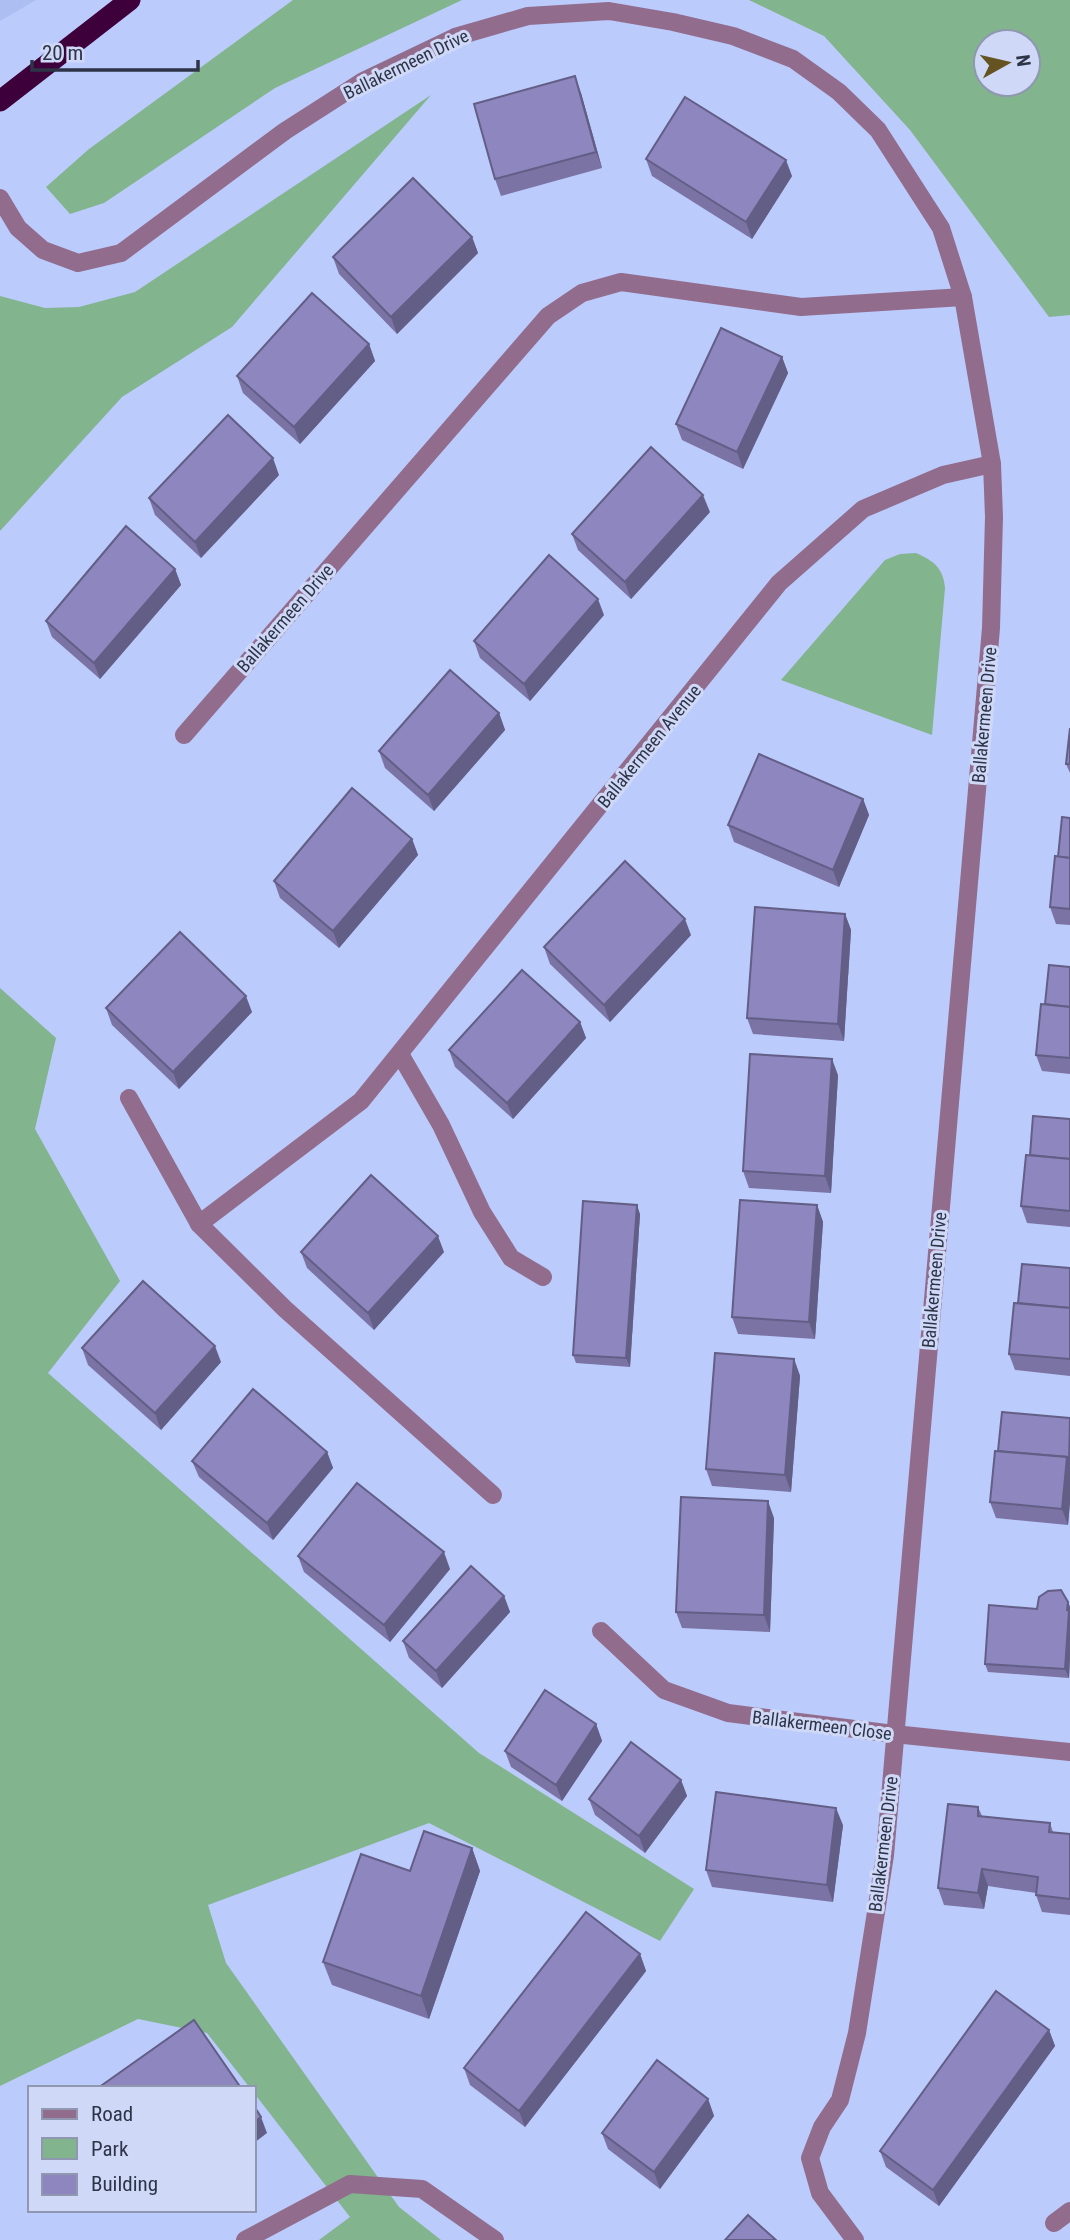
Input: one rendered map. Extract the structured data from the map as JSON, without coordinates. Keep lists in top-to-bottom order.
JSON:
{
  "streets": {
    "street": ["Ballakermeen Drive", "Ballakermeen Avenue", "Ballakermeen Close"]
  },
  "crossings": [
    ["Ballakermeen Drive", "Ballakermeen Avenue"],
    ["Ballakermeen Drive", "Ballakermeen Close"]
  ],
  "legend": ["Road", "Park", "Building"],
  "scale_bar": "20 m",
  "north": "right"
}
